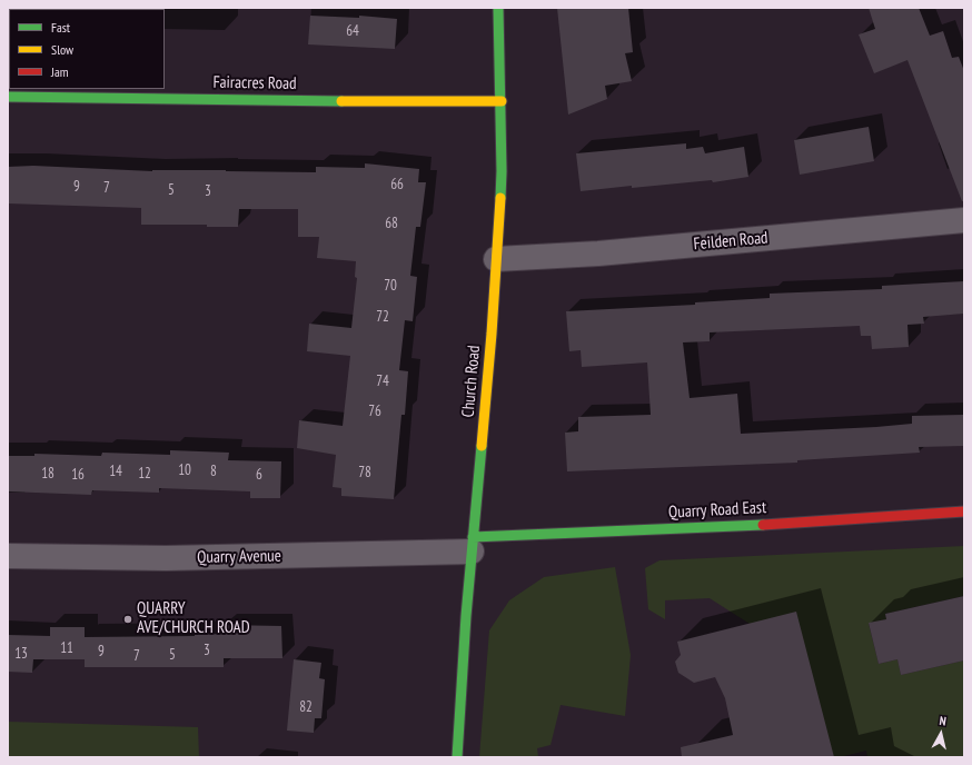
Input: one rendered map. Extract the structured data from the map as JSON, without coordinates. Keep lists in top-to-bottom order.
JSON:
{
  "streets": {
    "street": [
      "Fairacres Road",
      "Feilden Road",
      "Church Road",
      "Quarry Road East",
      "Quarry Avenue"
    ]
  },
  "crossings": [
    ["Fairacres Road", "Church Road"],
    ["Feilden Road", "Church Road"],
    ["Church Road", "Quarry Road East"],
    ["Church Road", "Quarry Avenue"],
    ["Quarry Road East", "Quarry Avenue"]
  ],
  "places": ["QUARRY AVE/CHURCH ROAD"],
  "house_numbers": [
    "64",
    "66",
    "9",
    "7",
    "5",
    "3",
    "68",
    "70",
    "72",
    "74",
    "76",
    "10",
    "14",
    "8",
    "78",
    "18",
    "12",
    "16",
    "6",
    "11",
    "3",
    "9",
    "13",
    "5",
    "7",
    "82"
  ],
  "legend": ["Fast", "Slow", "Jam"],
  "north": "top"
}
